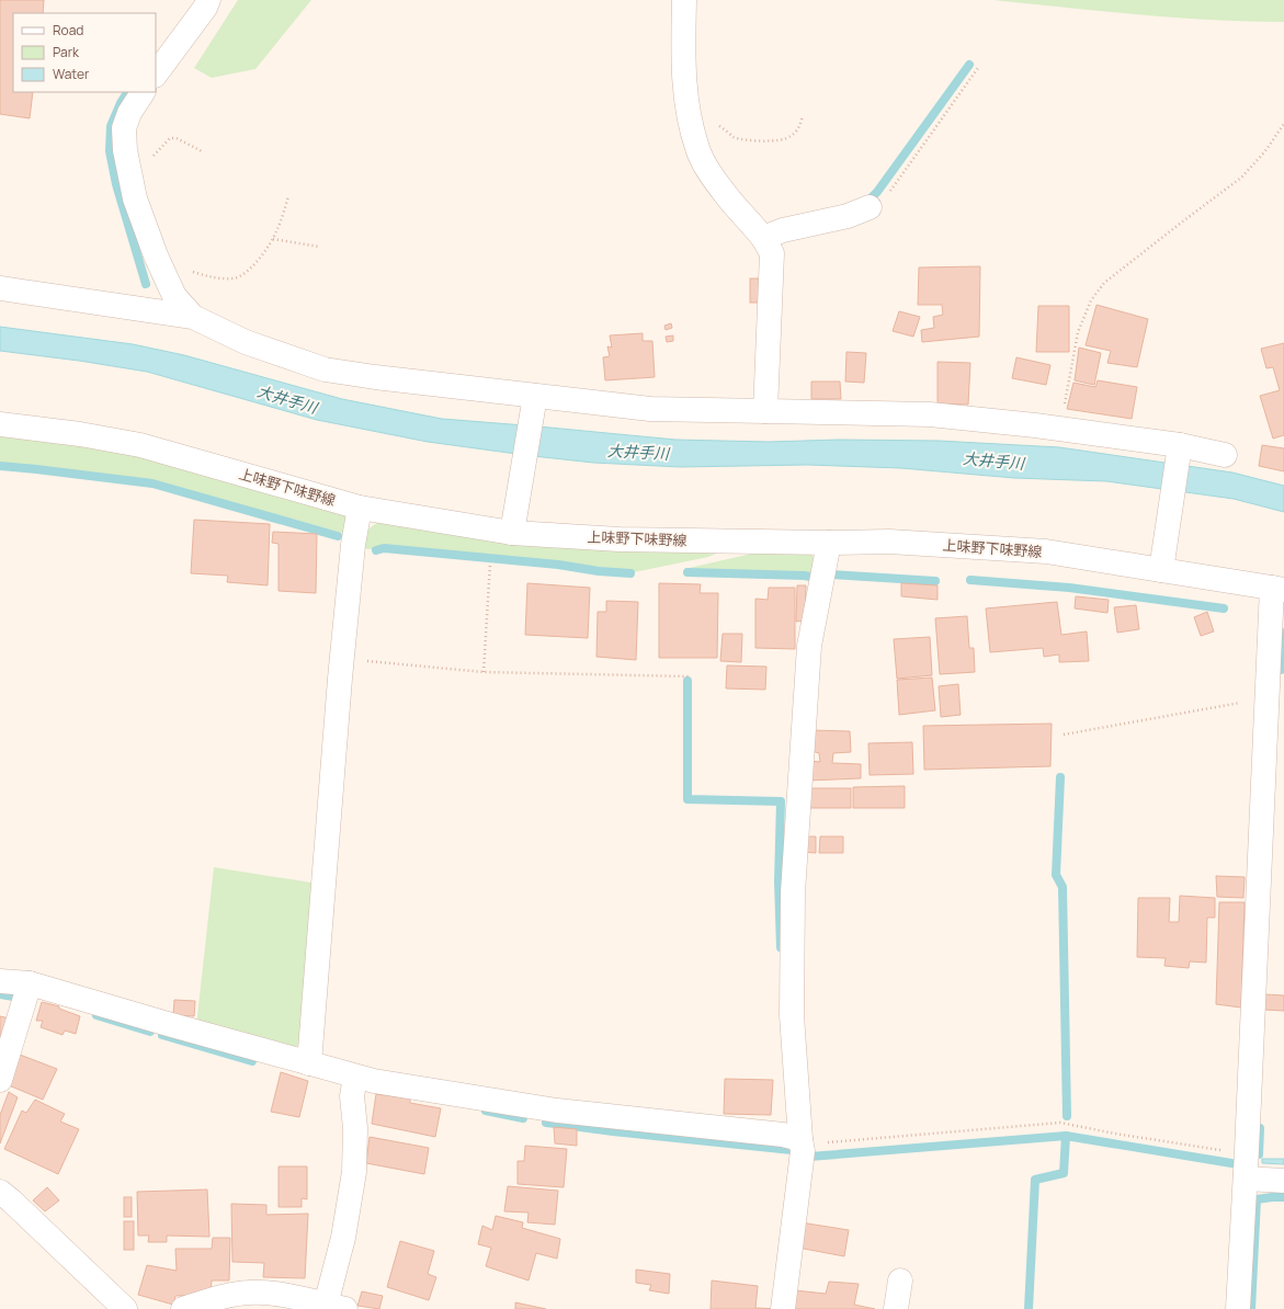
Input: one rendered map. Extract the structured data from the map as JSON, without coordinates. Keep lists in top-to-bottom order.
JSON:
{
  "streets": {
    "street": ["上味野下味野線"]
  },
  "water": ["大井手川"],
  "legend": ["Road", "Park", "Water"]
}
